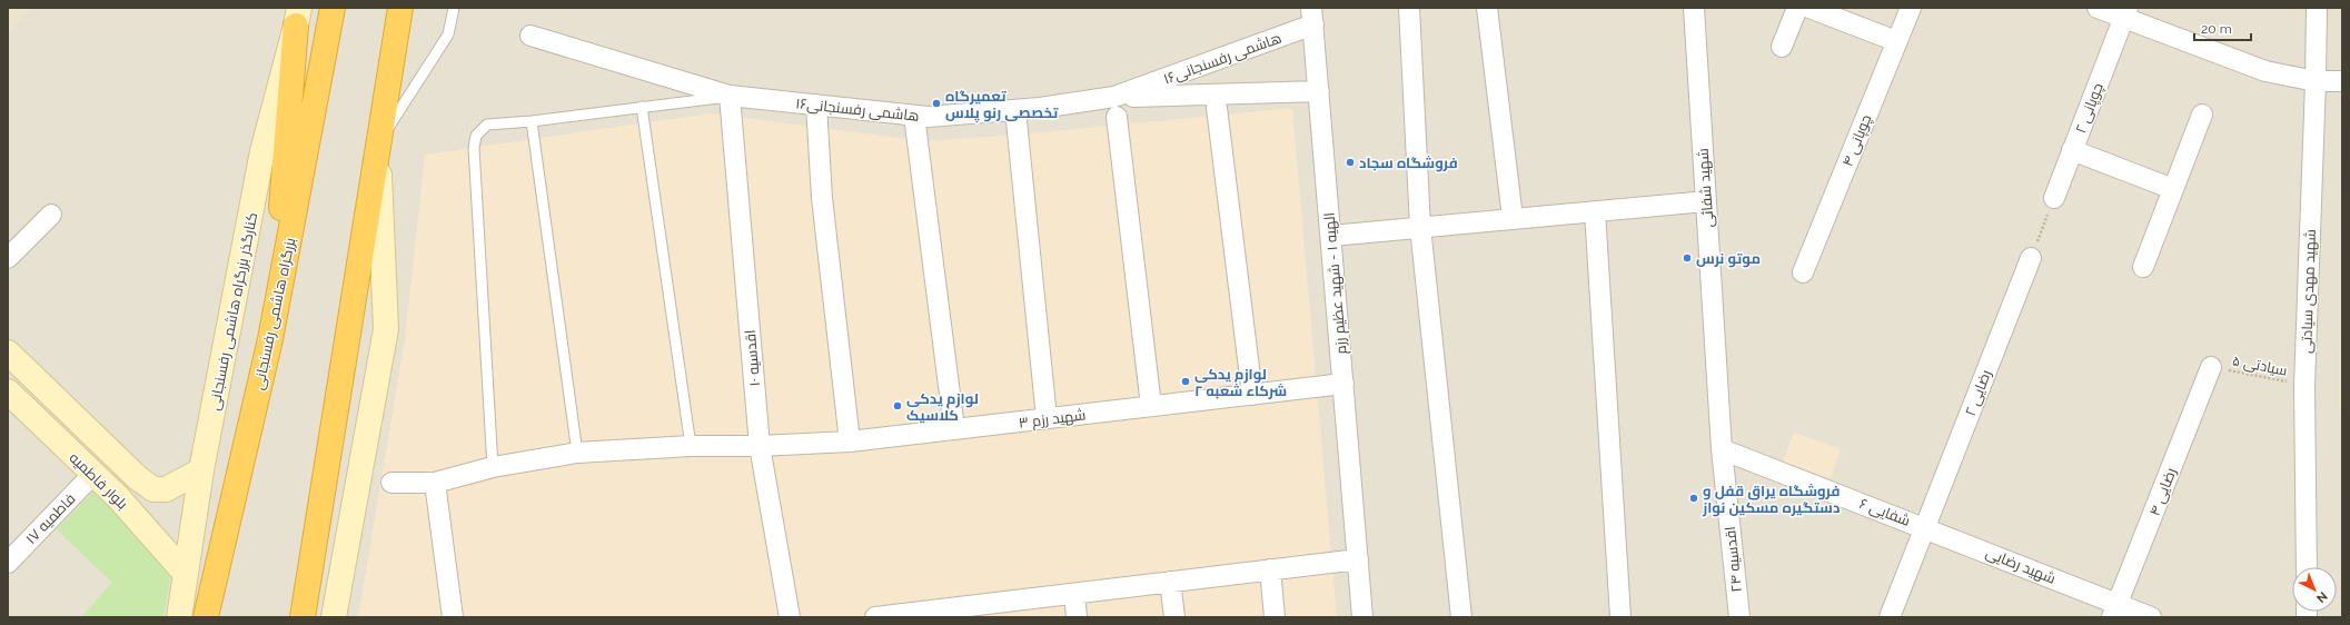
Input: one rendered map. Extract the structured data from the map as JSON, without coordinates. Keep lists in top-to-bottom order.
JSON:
{
  "streets": {
    "highway": ["بزرگراه هاشمی رفسنجانی"],
    "street": [
      "هاشمی رفسنجانی۱۶",
      "چوپانی ۲",
      "چوپانی ۴",
      "شهید شفائی",
      "الهیه ۱ - شهید عظیم رزم",
      "شهید مهدی سیادتی",
      "کنارگذر بزرگراه هاشمی رفسنجانی",
      "اقدسیه ۱۰",
      "رضایی ۲",
      "شهید رزم ۳",
      "بلوار فاطمیه",
      "رضایی ۴",
      "شفایی ۶",
      "فاطمیه ۱۷",
      "اقدسیه ۲۴",
      "شهید رضایی"
    ],
    "path": ["سیادتی ۵"]
  },
  "crossings": [
    ["هاشمی رفسنجانی۱۶", "الهیه ۱ - شهید عظیم رزم"],
    ["هاشمی رفسنجانی۱۶", "اقدسیه ۱۰"],
    ["شهید شفائی", "شفایی ۶"],
    ["شهید شفائی", "اقدسیه ۲۴"],
    ["الهیه ۱ - شهید عظیم رزم", "شهید رزم ۳"],
    ["شهید مهدی سیادتی", "سیادتی ۵"],
    ["کنارگذر بزرگراه هاشمی رفسنجانی", "بلوار فاطمیه"],
    ["اقدسیه ۱۰", "شهید رزم ۳"],
    ["سیادتی ۵", "رضایی ۴"],
    ["رضایی ۲", "شفایی ۶"],
    ["رضایی ۲", "شهید رضایی"],
    ["بلوار فاطمیه", "فاطمیه ۱۷"],
    ["رضایی ۴", "شهید رضایی"],
    ["شفایی ۶", "اقدسیه ۲۴"],
    ["شفایی ۶", "شهید رضایی"]
  ],
  "places": [
    "تعمیرگاه تخصصی رنو پلاس",
    "فروشگاه سجاد",
    "موتو نرس",
    "لوازم یدکی شرکاء شعبه ۲",
    "لوازم یدکی کلاسیک",
    "فروشگاه یراق قفل و دستگیره مسکین نواز"
  ],
  "scale_bar": "20 m",
  "north": "bottom right"
}
